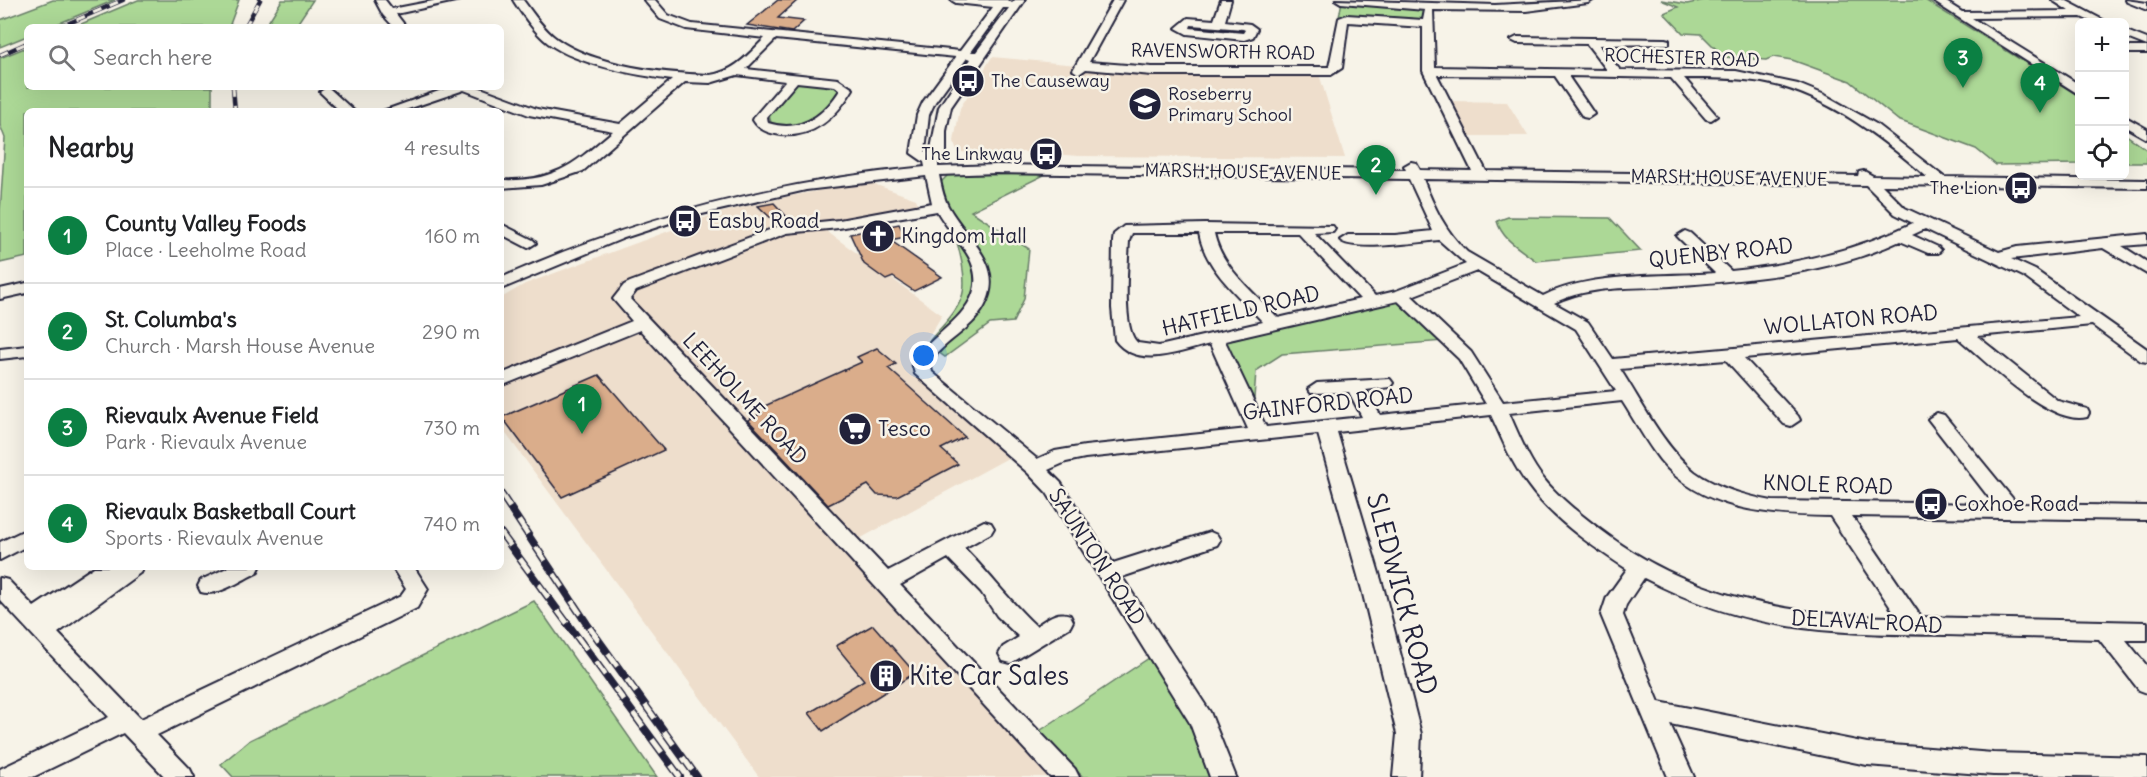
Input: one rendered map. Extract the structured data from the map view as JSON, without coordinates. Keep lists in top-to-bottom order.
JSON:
{
  "streets": {
    "street": [
      "RAVENSWORTH ROAD",
      "ROCHESTER ROAD",
      "MARSH HOUSE AVENUE",
      "QUENBY ROAD",
      "HATFIELD ROAD",
      "WOLLATON ROAD",
      "LEEHOLME ROAD",
      "GAINFORD ROAD",
      "KNOLE ROAD",
      "SAUNTON ROAD",
      "SLEDWICK ROAD",
      "DELAVAL ROAD"
    ]
  },
  "crossings": [
    ["ROCHESTER ROAD", "MARSH HOUSE AVENUE"],
    ["MARSH HOUSE AVENUE", "KNOLE ROAD"],
    ["QUENBY ROAD", "KNOLE ROAD"],
    ["HATFIELD ROAD", "KNOLE ROAD"],
    ["HATFIELD ROAD", "DELAVAL ROAD"],
    ["WOLLATON ROAD", "KNOLE ROAD"],
    ["LEEHOLME ROAD", "SAUNTON ROAD"],
    ["GAINFORD ROAD", "KNOLE ROAD"],
    ["GAINFORD ROAD", "SAUNTON ROAD"],
    ["GAINFORD ROAD", "SLEDWICK ROAD"],
    ["GAINFORD ROAD", "DELAVAL ROAD"]
  ],
  "places": {
    "bus stop": [
      "The Causeway",
      "The Linkway",
      "The Lion",
      "Easby Road",
      "Coxhoe Road"
    ],
    "school or university": ["Roseberry Primary School"],
    "church": ["Kingdom Hall"],
    "supermarket": ["Tesco"],
    "building": ["Kite Car Sales"]
  },
  "page": {
    "map_buttons": ["+", "−"],
    "search": "Search here",
    "pins": [
      "3",
      "4",
      "2",
      "1"
    ],
    "heading": ["Nearby", "4 results"],
    "list": [
      {
        "mark": "1",
        "name": "County Valley Foods",
        "note": "Place · Leeholme Road",
        "value": "160 m"
      },
      {
        "mark": "2",
        "name": "St. Columba's",
        "note": "Church · Marsh House Avenue",
        "value": "290 m"
      },
      {
        "mark": "3",
        "name": "Rievaulx Avenue Field",
        "note": "Park · Rievaulx Avenue",
        "value": "730 m"
      },
      {
        "mark": "4",
        "name": "Rievaulx Basketball Court",
        "note": "Sports · Rievaulx Avenue",
        "value": "740 m"
      }
    ]
  }
}
